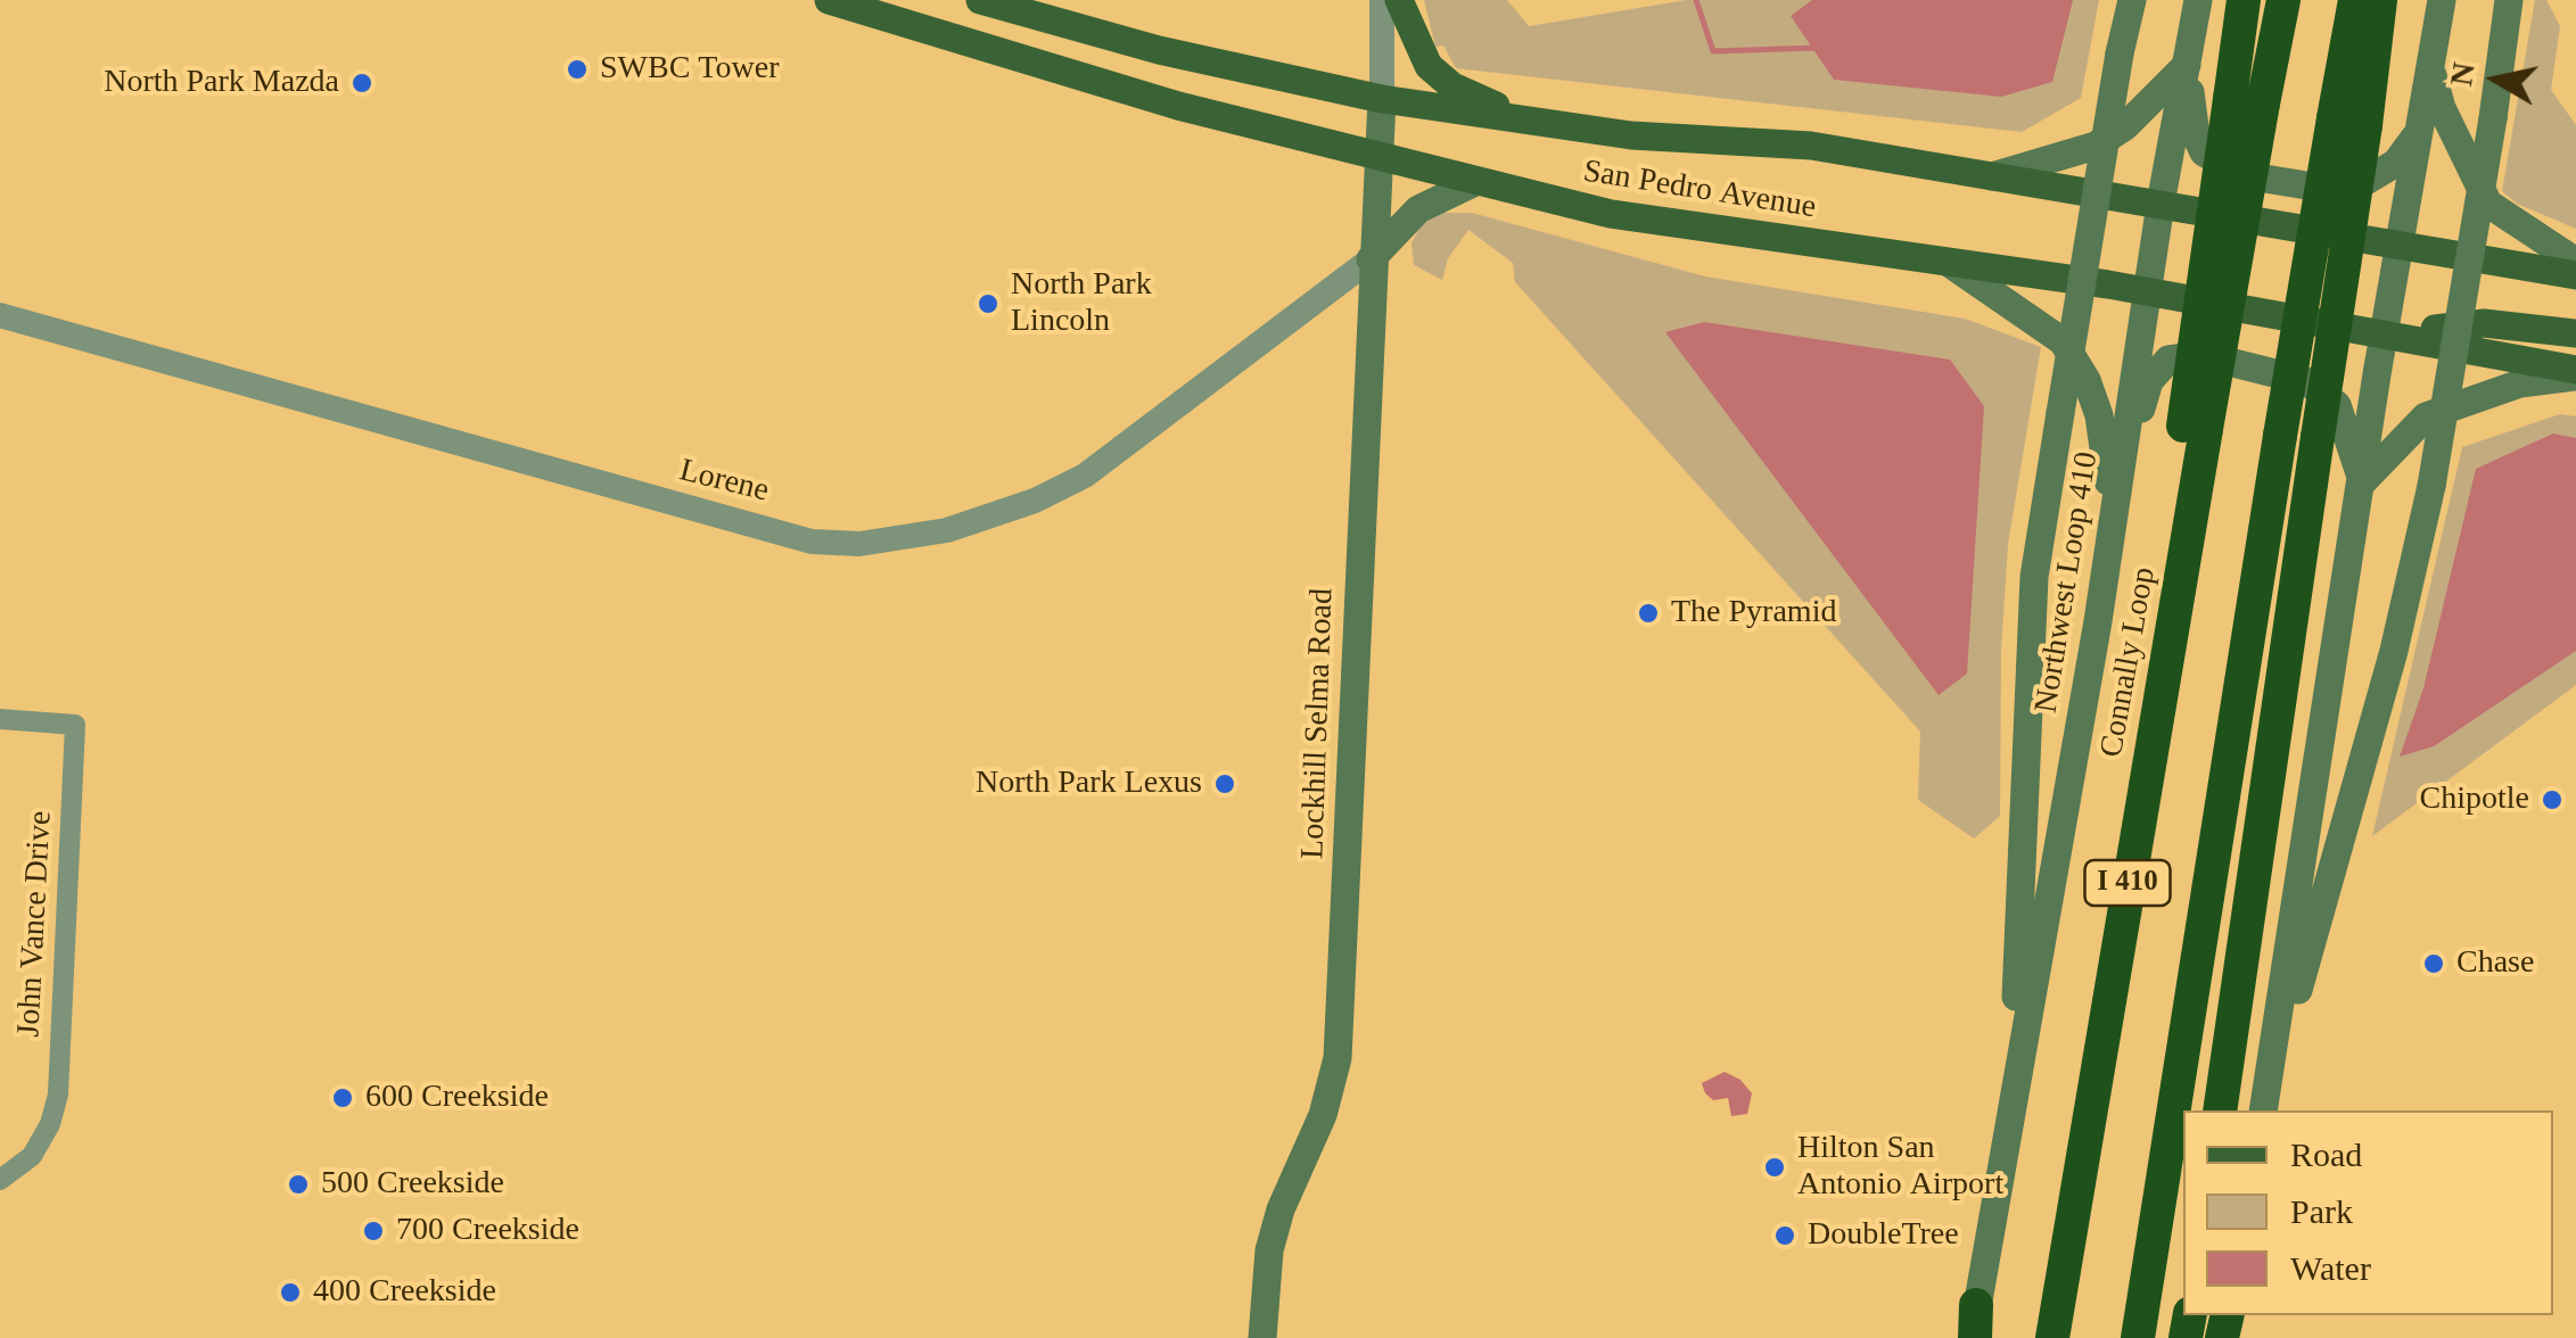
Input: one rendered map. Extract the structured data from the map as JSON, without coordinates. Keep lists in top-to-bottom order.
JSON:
{
  "streets": {
    "highway": ["I 410"],
    "main road": ["San Pedro Avenue", "Northwest Loop 410", "Lockhill Selma Road"],
    "street": ["Lorene", "John Vance Drive"]
  },
  "crossings": [
    ["San Pedro Avenue", "Northwest Loop 410"],
    ["San Pedro Avenue", "Lockhill Selma Road"],
    ["Lorene", "Lockhill Selma Road"]
  ],
  "places": [
    "SWBC Tower",
    "North Park Mazda",
    "North Park Lincoln",
    "The Pyramid",
    "North Park Lexus",
    "Chipotle",
    "Chase",
    "600 Creekside",
    "Hilton San Antonio Airport",
    "500 Creekside",
    "700 Creekside",
    "DoubleTree",
    "400 Creekside"
  ],
  "legend": ["Road", "Park", "Water"],
  "north": "left"
}
